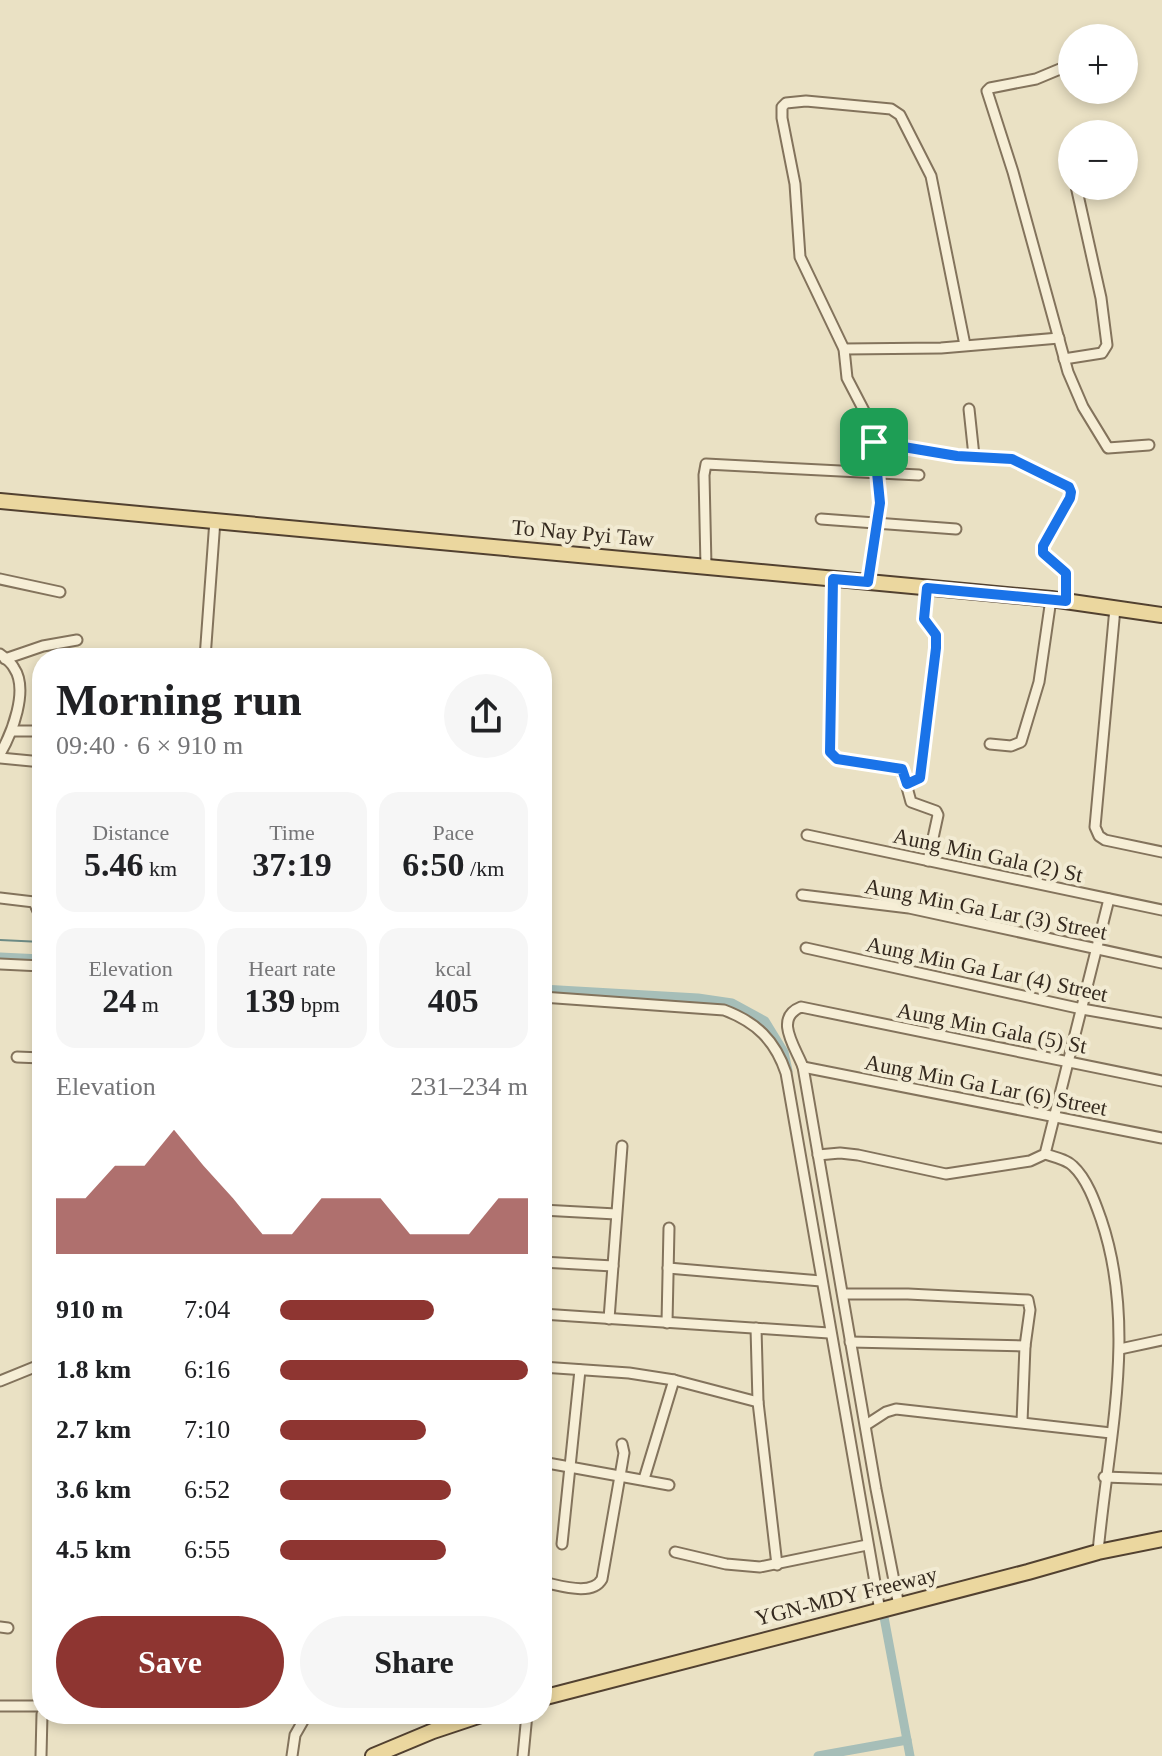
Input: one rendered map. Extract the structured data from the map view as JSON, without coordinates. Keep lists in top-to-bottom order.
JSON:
{
  "streets": {
    "main road": ["To Nay Pyi Taw", "YGN-MDY Freeway"],
    "street": [
      "Aung Min Gala (2) St",
      "Aung Min Ga Lar (3) Street",
      "Aung Min Ga Lar (4) Street",
      "Aung Min Gala (5) St",
      "Aung Min Ga Lar (6) Street"
    ]
  },
  "crossings": [
    ["Aung Min Gala (5) St", "Aung Min Ga Lar (6) Street"]
  ],
  "page": {
    "map_buttons": ["+", "−"],
    "heading": ["Morning run", "09:40 · 6 × 910 m"],
    "stats": [
      ["Distance", "5.46 km"],
      ["Time", "37:19"],
      ["Pace", "6:50 /km"],
      ["Elevation", "24 m"],
      ["Heart rate", "139 bpm"],
      ["kcal", "405"]
    ],
    "chart": ["Elevation", "231–234 m"],
    "list": [
      {
        "name": "910 m",
        "note": "7:04"
      },
      {
        "name": "1.8 km",
        "note": "6:16"
      },
      {
        "name": "2.7 km",
        "note": "7:10"
      },
      {
        "name": "3.6 km",
        "note": "6:52"
      },
      {
        "name": "4.5 km",
        "note": "6:55"
      }
    ],
    "buttons": ["Save", "Share"]
  }
}
